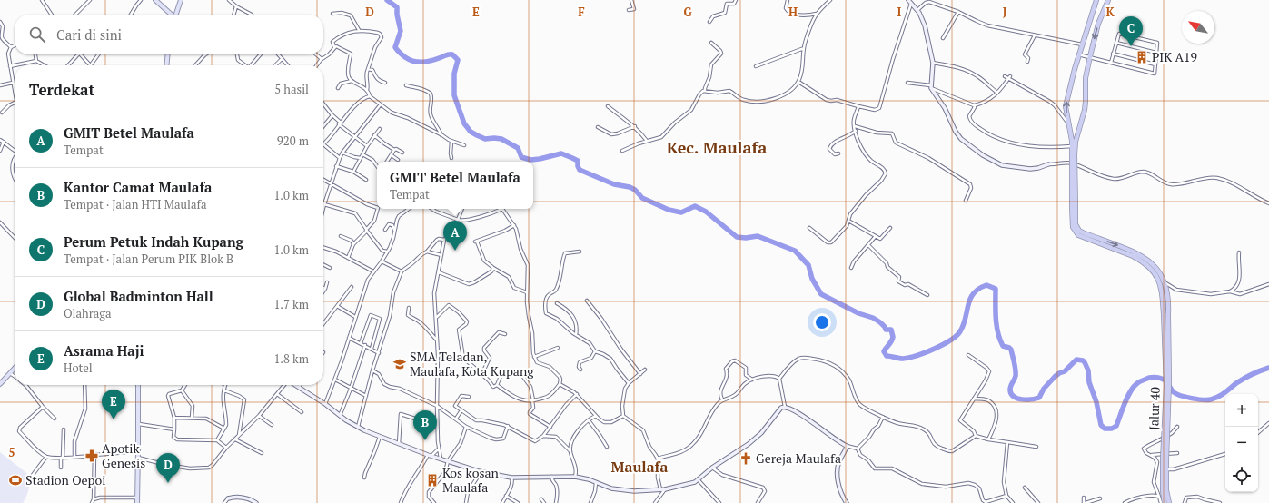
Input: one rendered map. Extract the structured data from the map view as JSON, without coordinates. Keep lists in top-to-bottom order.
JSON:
{
  "streets": {
    "highway": ["Jalur 40"]
  },
  "districts": ["Kec. Maulafa", "Maulafa"],
  "places": {
    "building": ["PIK A19", "Kos kosan Maulafa"],
    "school or university": ["SMA Teladan, Maulafa, Kota Kupang"],
    "pharmacy": ["Apotik Genesis"],
    "church": ["Gereja Maulafa"],
    "sports": ["Stadion Oepoi"]
  },
  "north": "top left",
  "page": {
    "search": "Cari di sini",
    "pins": [
      "C",
      "A",
      "E",
      "B",
      "D"
    ],
    "heading": ["Terdekat", "5 hasil"],
    "list": [
      {
        "mark": "A",
        "name": "GMIT Betel Maulafa",
        "note": "Tempat",
        "value": "920 m"
      },
      {
        "mark": "B",
        "name": "Kantor Camat Maulafa",
        "note": "Tempat · Jalan HTI Maulafa",
        "value": "1.0 km"
      },
      {
        "mark": "C",
        "name": "Perum Petuk Indah Kupang",
        "note": "Tempat · Jalan Perum PIK Blok B",
        "value": "1.0 km"
      },
      {
        "mark": "D",
        "name": "Global Badminton Hall",
        "note": "Olahraga",
        "value": "1.7 km"
      },
      {
        "mark": "E",
        "name": "Asrama Haji",
        "note": "Hotel",
        "value": "1.8 km"
      }
    ],
    "popup": ["GMIT Betel Maulafa", "Tempat"],
    "map_buttons": ["+", "−"]
  },
  "grid": {
    "columns": [
      "D",
      "E",
      "F",
      "G",
      "H",
      "I",
      "J",
      "K"
    ],
    "rows": ["5"]
  }
}
